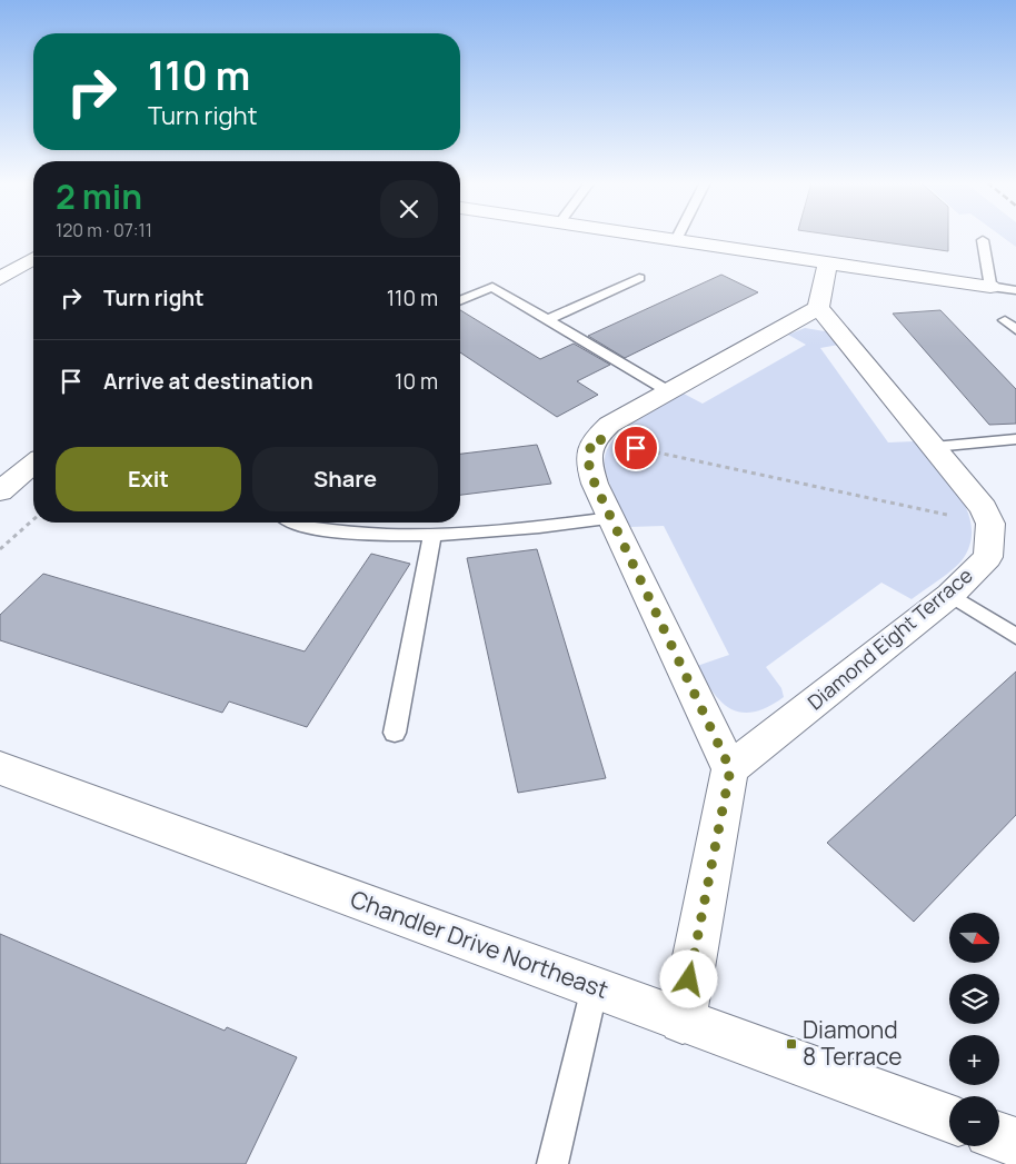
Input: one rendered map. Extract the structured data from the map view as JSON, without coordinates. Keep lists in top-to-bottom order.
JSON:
{
  "streets": {
    "street": ["Diamond Eight Terrace", "Chandler Drive Northeast"]
  },
  "places": {
    "transit": ["Diamond 8 Terrace"]
  },
  "north": "right",
  "page": {
    "turn": ["110 m", "Turn right"],
    "heading": ["2 min", "120 m · 07:11"],
    "list": [
      {
        "name": "Turn right",
        "value": "110 m"
      },
      {
        "name": "Arrive at destination",
        "value": "10 m"
      }
    ],
    "buttons": ["Exit", "Share"],
    "map_buttons": ["+", "−"]
  }
}
